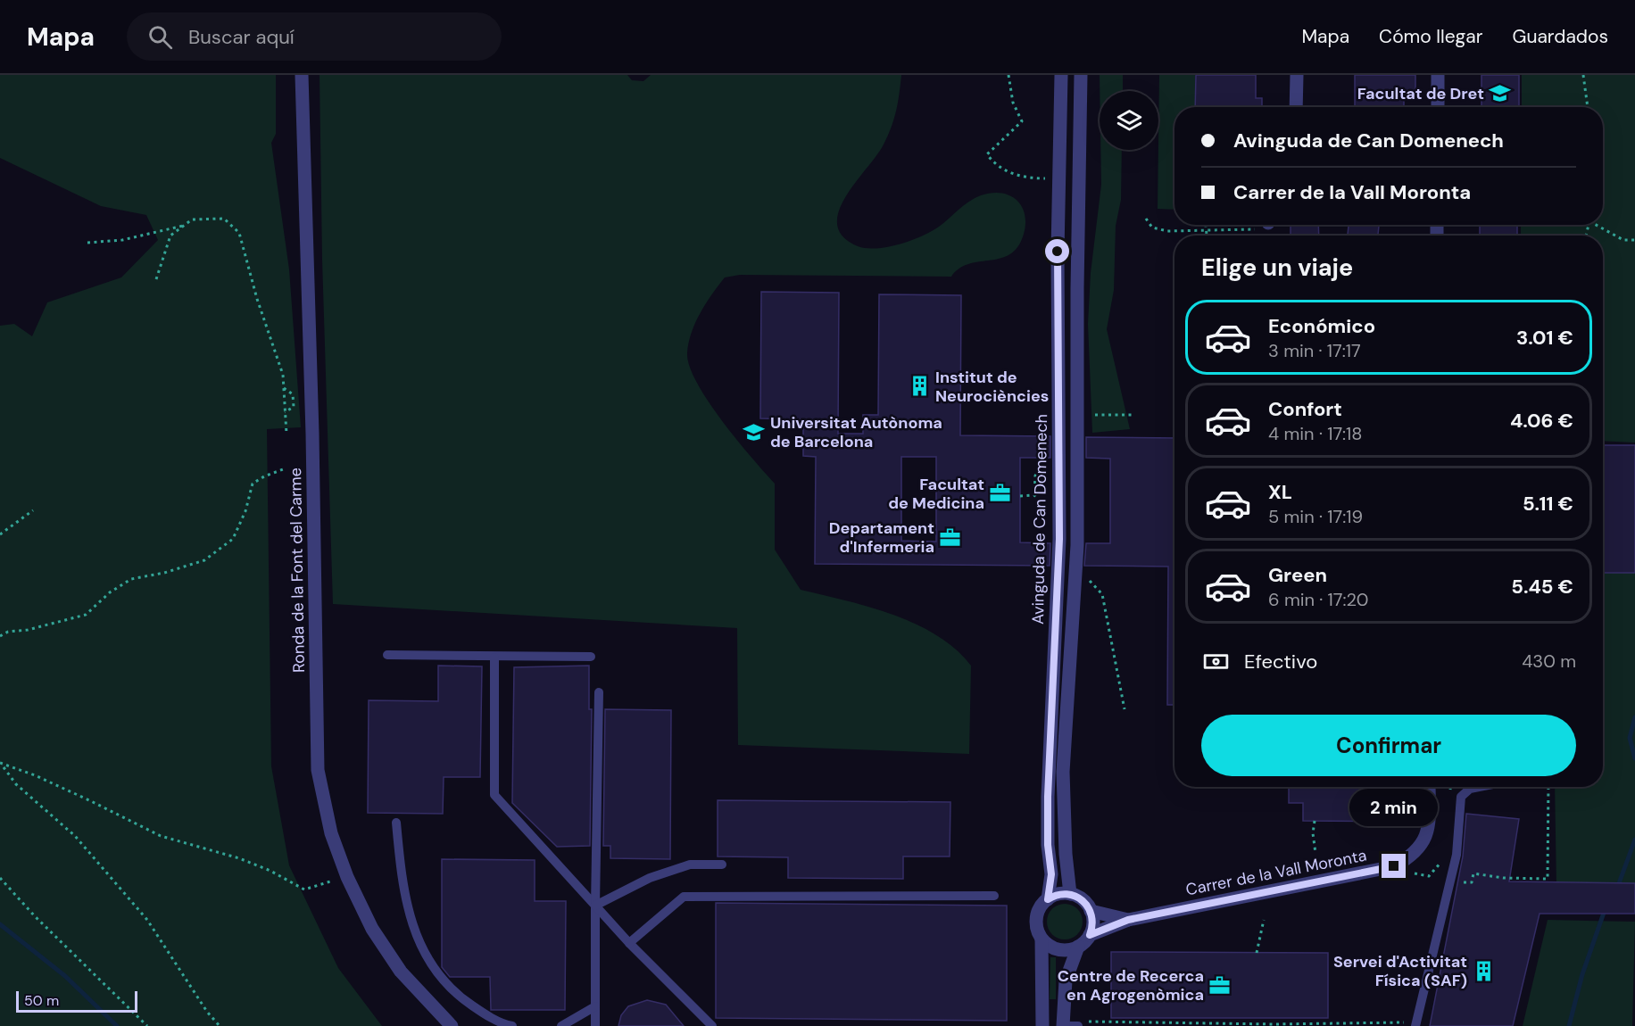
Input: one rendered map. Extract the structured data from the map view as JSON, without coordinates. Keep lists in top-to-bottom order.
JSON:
{
  "streets": {
    "street": ["Avinguda de Can Domenech", "Ronda de la Font del Carme", "Carrer de la Vall Moronta"]
  },
  "crossings": [
    ["Avinguda de Can Domenech", "Carrer de la Vall Moronta"]
  ],
  "places": {
    "school or university": ["Facultat de Dret", "Universitat Autònoma de Barcelona"],
    "building": ["Institut de Neurociències", "Servei d'Activitat Física (SAF)"],
    "office": ["Facultat de Medicina", "Departament d'Infermeria", "Centre de Recerca en Agrogenòmica"]
  },
  "scale_bar": "50 m",
  "page": {
    "header": "Mapa",
    "search": "Buscar aquí",
    "nav": ["Mapa", "Cómo llegar", "Guardados"],
    "banner": ["Avinguda de Can Domenech", "Carrer de la Vall Moronta"],
    "heading": "Elige un viaje",
    "list": [
      {
        "name": "Económico",
        "note": "3 min · 17:17",
        "value": "3.01 €"
      },
      {
        "name": "Confort",
        "note": "4 min · 17:18",
        "value": "4.06 €"
      },
      {
        "name": "XL",
        "note": "5 min · 17:19",
        "value": "5.11 €"
      },
      {
        "name": "Green",
        "note": "6 min · 17:20",
        "value": "5.45 €"
      }
    ],
    "pay": ["Efectivo", "430 m"],
    "buttons": "Confirmar",
    "bubble": "2 min",
    "scale": "50 m"
  }
}
